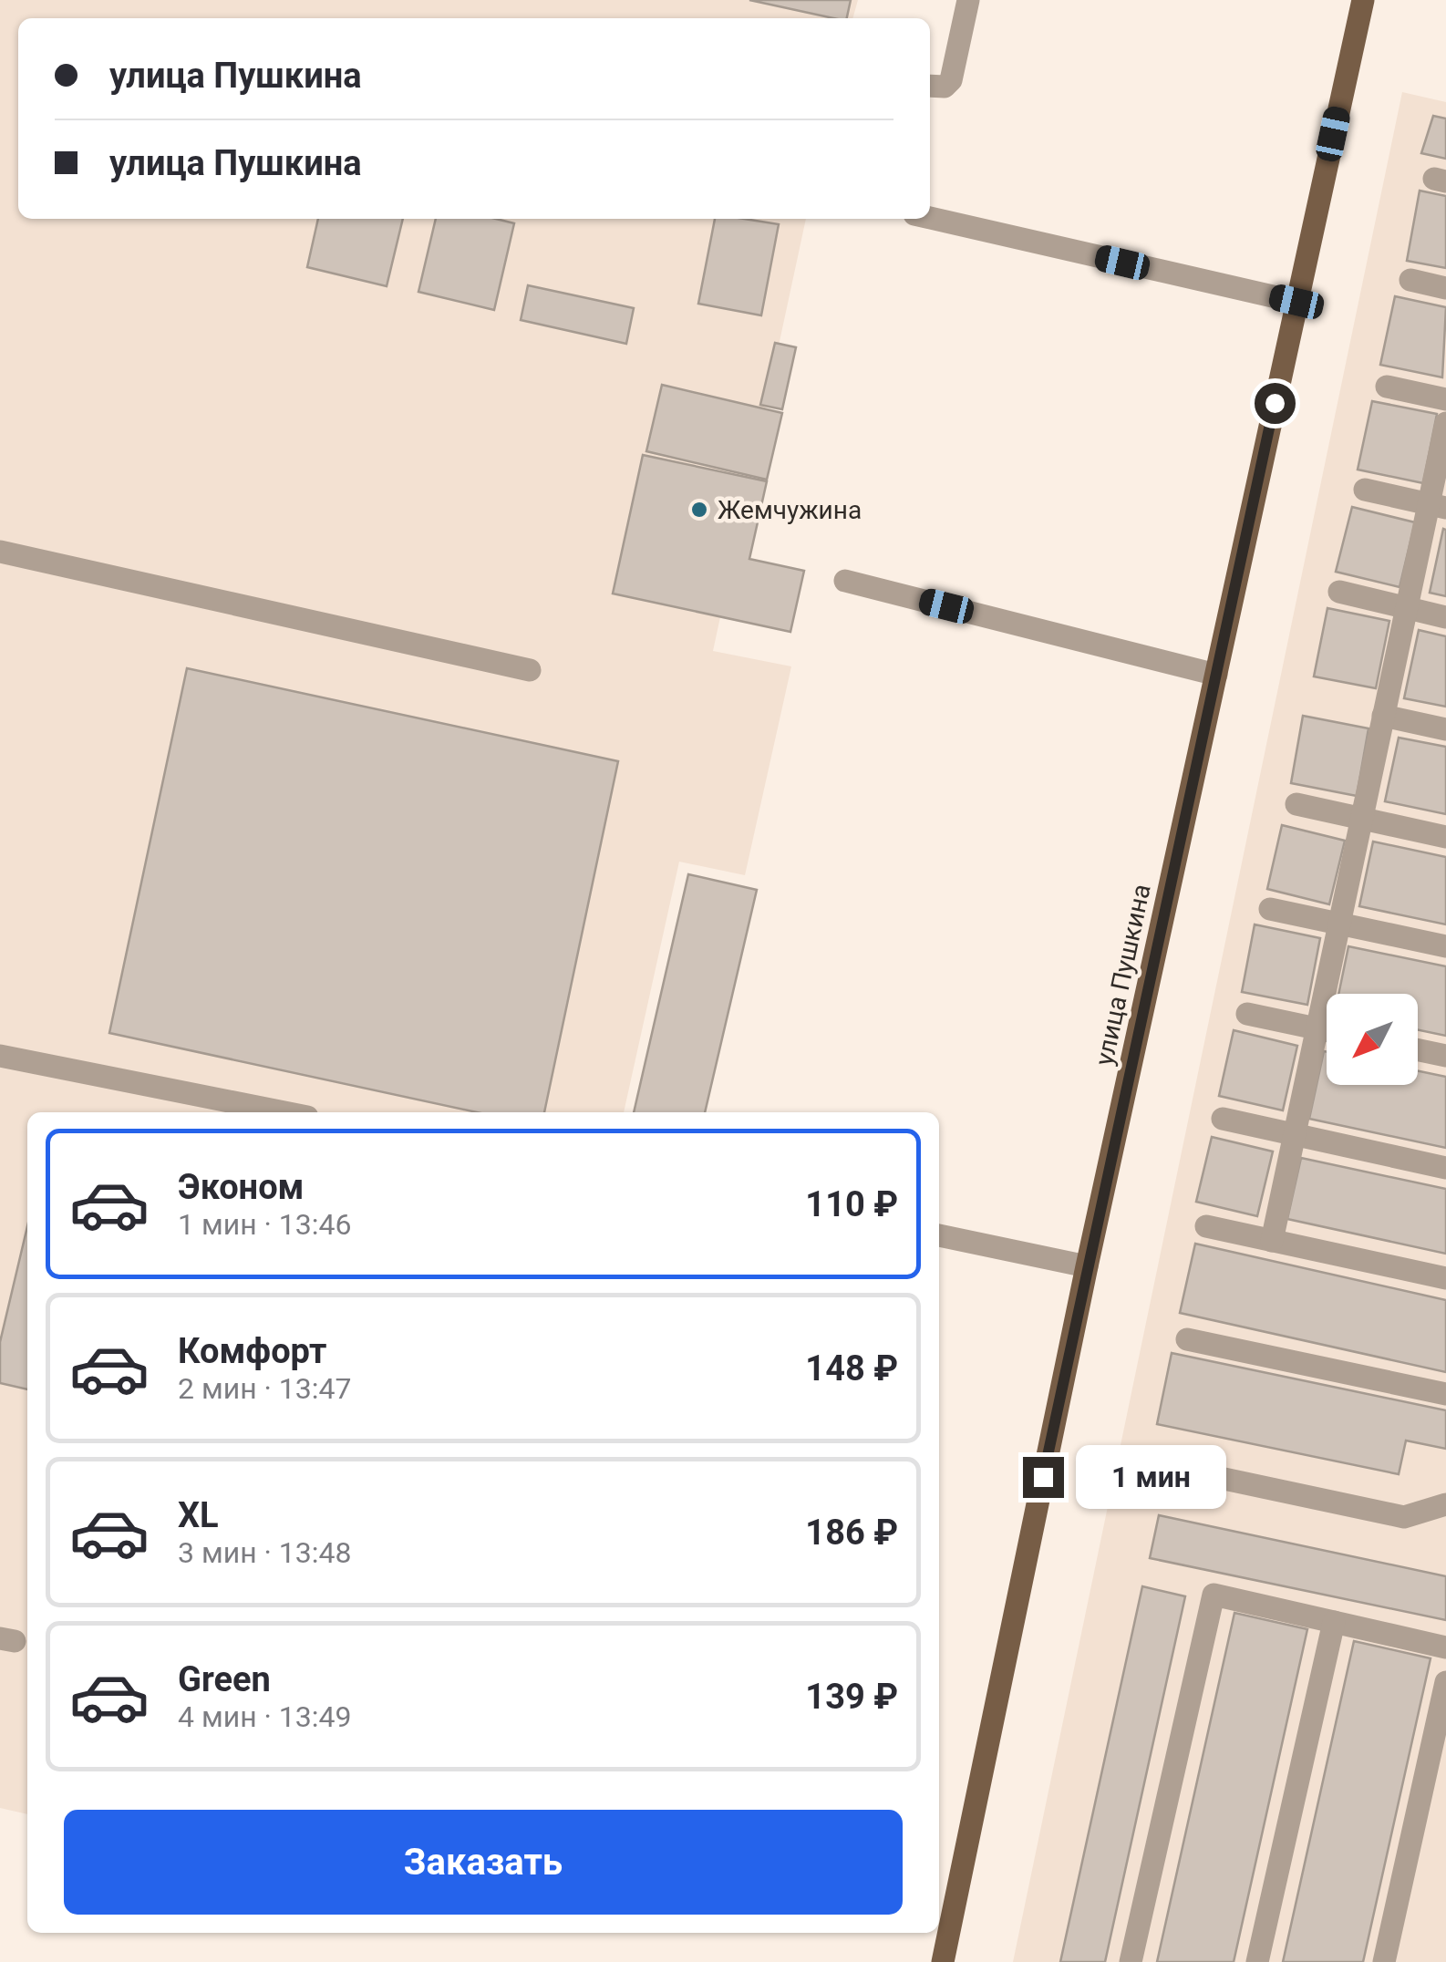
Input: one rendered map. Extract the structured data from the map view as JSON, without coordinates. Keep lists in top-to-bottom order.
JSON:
{
  "streets": {
    "main road": ["улица Пушкина"]
  },
  "places": ["Жемчужина"],
  "north": "bottom left",
  "page": {
    "banner": ["улица Пушкина", "улица Пушкина"],
    "list": [
      {
        "name": "Эконом",
        "note": "1 мин · 13:46",
        "value": "110 ₽"
      },
      {
        "name": "Комфорт",
        "note": "2 мин · 13:47",
        "value": "148 ₽"
      },
      {
        "name": "XL",
        "note": "3 мин · 13:48",
        "value": "186 ₽"
      },
      {
        "name": "Green",
        "note": "4 мин · 13:49",
        "value": "139 ₽"
      }
    ],
    "bubble": "1 мин",
    "buttons": "Заказать"
  }
}
